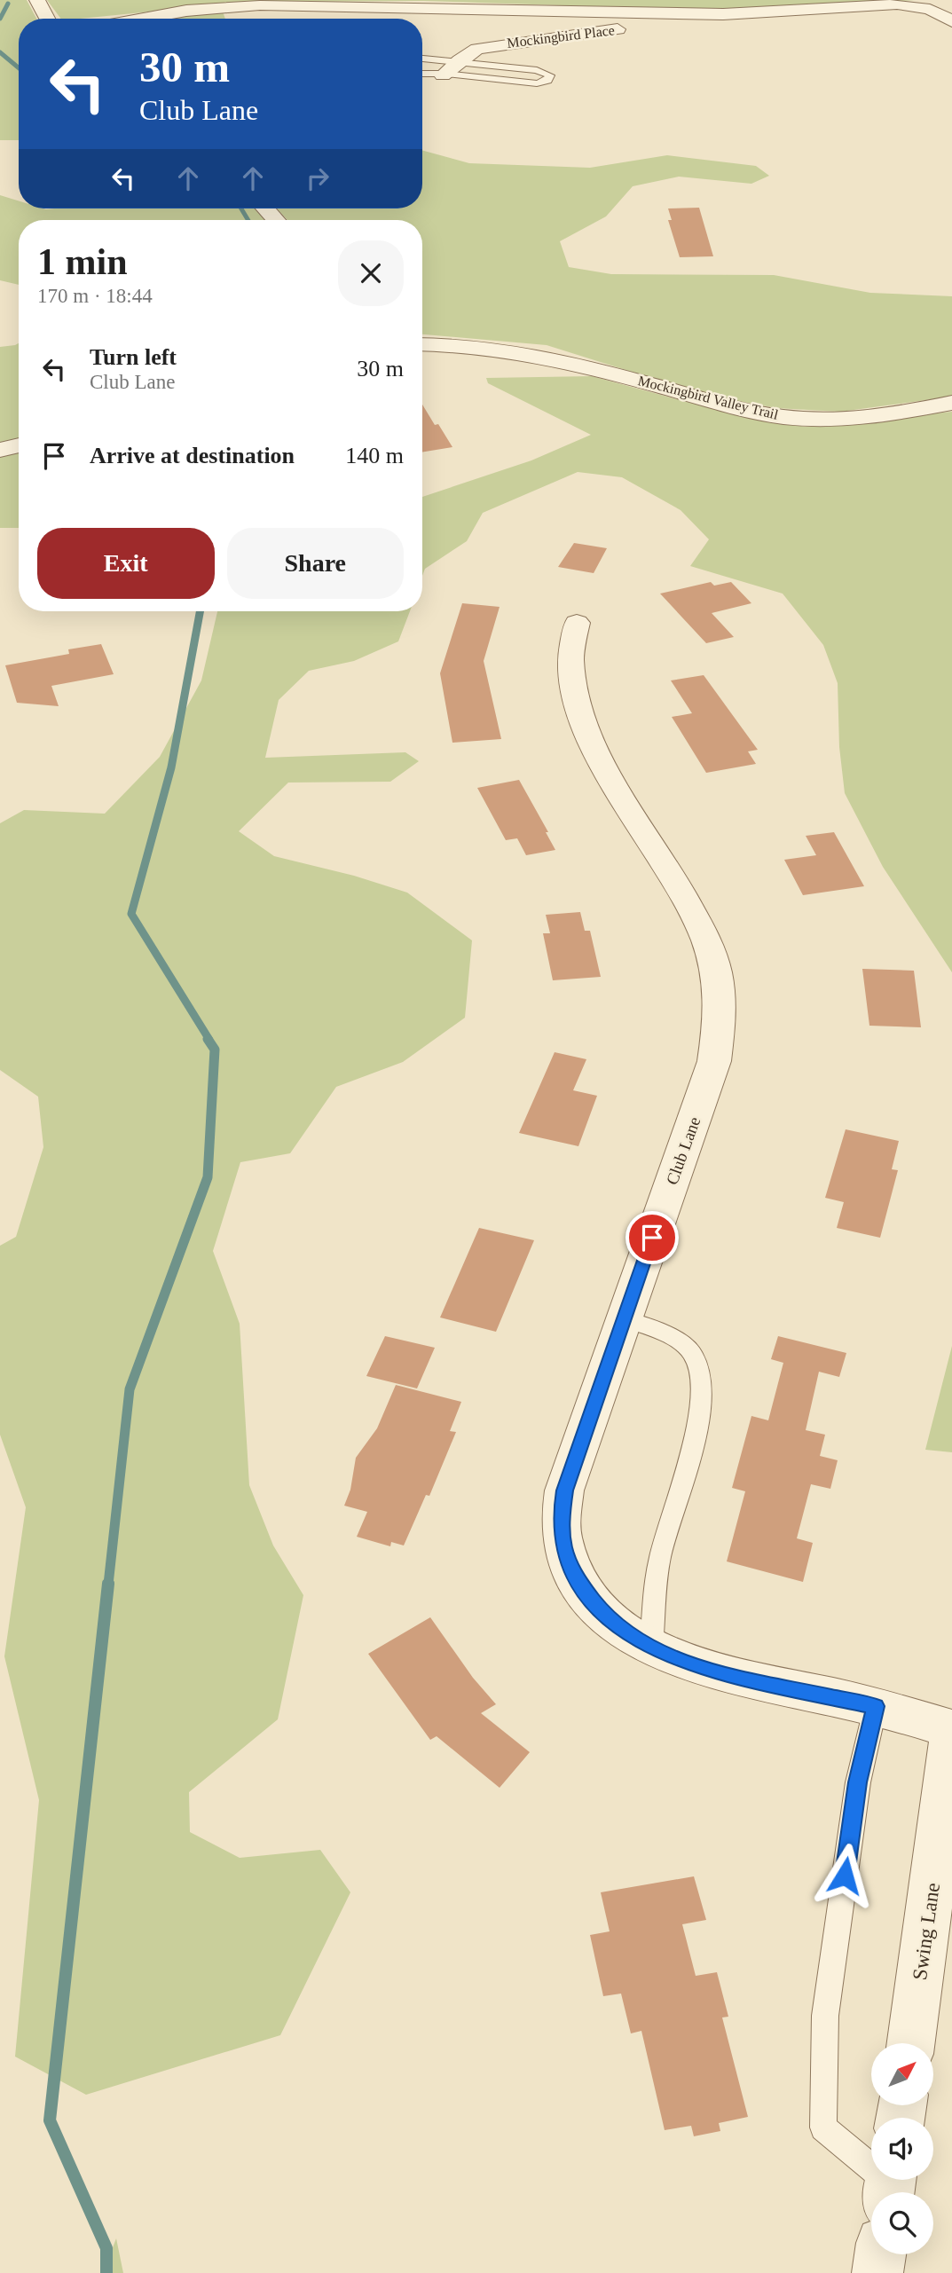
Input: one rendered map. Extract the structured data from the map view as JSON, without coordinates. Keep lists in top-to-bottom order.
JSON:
{
  "streets": {
    "street": [
      "Mockingbird Place",
      "Mockingbird Valley Trail",
      "Club Lane",
      "Swing Lane"
    ]
  },
  "crossings": [
    ["Club Lane", "Swing Lane"]
  ],
  "north": "top right",
  "page": {
    "turn": ["30 m", "Club Lane"],
    "heading": ["1 min", "170 m · 18:44"],
    "list": [
      {
        "name": "Turn left",
        "note": "Club Lane",
        "value": "30 m"
      },
      {
        "name": "Arrive at destination",
        "value": "140 m"
      }
    ],
    "buttons": ["Exit", "Share"]
  }
}
